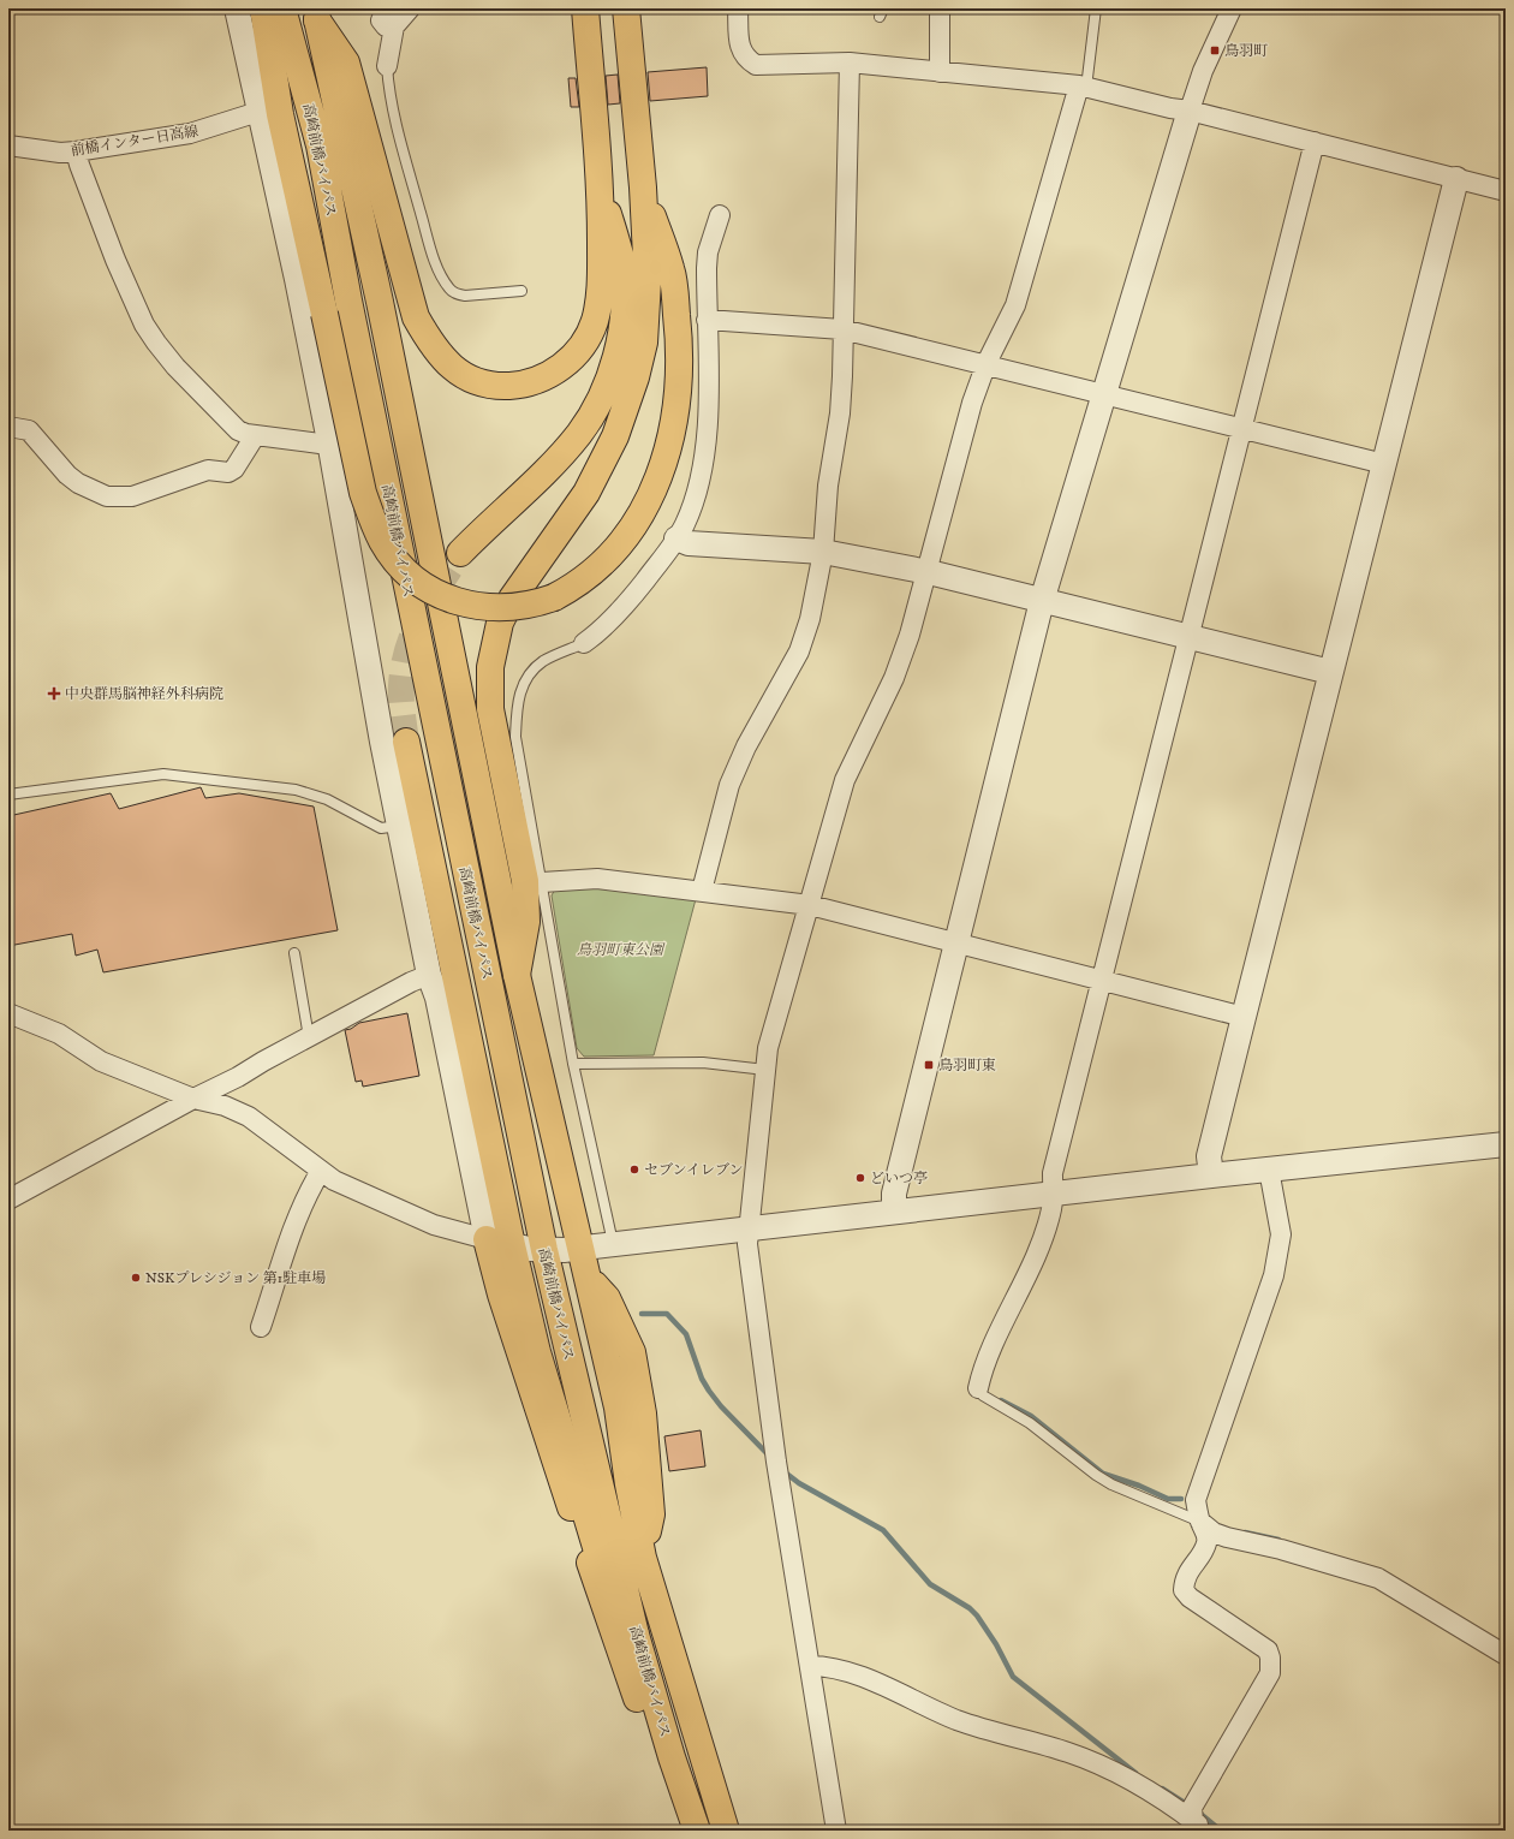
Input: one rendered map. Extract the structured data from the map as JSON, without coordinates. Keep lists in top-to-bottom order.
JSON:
{
  "streets": {
    "highway": ["高崎前橋バイパス"],
    "street": ["前橋インター日高線"]
  },
  "parks": ["鳥羽町東公園"],
  "places": {
    "transit": ["鳥羽町", "鳥羽町東"],
    "health": ["中央群馬脳神経外科病院"],
    "other": ["セブンイレブン", "どいつ亭", "NSKプレシジョン 第1駐車場"]
  }
}
